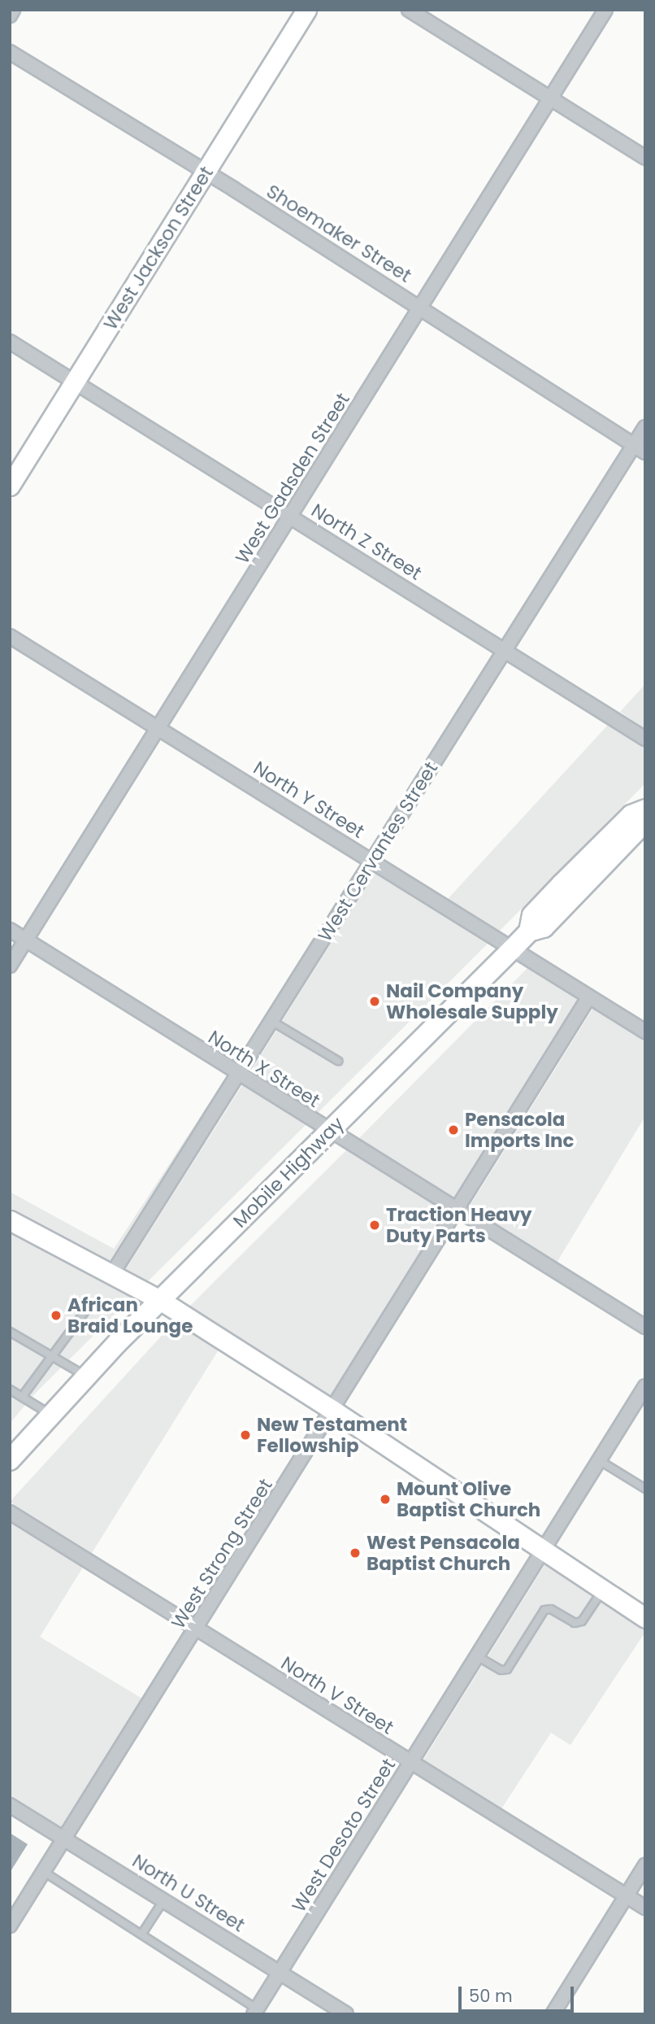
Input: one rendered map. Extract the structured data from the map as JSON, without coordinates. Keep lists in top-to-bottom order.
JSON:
{
  "streets": {
    "main road": ["West Jackson Street", "Mobile Highway"],
    "street": [
      "Shoemaker Street",
      "West Gadsden Street",
      "North Z Street",
      "North Y Street",
      "West Cervantes Street",
      "North X Street",
      "West Strong Street",
      "North V Street",
      "West Desoto Street",
      "North U Street"
    ]
  },
  "crossings": [
    ["Shoemaker Street", "West Jackson Street"],
    ["Shoemaker Street", "West Gadsden Street"],
    ["Shoemaker Street", "West Cervantes Street"],
    ["West Jackson Street", "North Z Street"],
    ["West Gadsden Street", "North Z Street"],
    ["West Gadsden Street", "North Y Street"],
    ["West Gadsden Street", "North X Street"],
    ["North Z Street", "West Cervantes Street"],
    ["North Y Street", "West Cervantes Street"],
    ["North Y Street", "Mobile Highway"],
    ["North Y Street", "West Strong Street"],
    ["West Cervantes Street", "North X Street"],
    ["North X Street", "Mobile Highway"],
    ["North X Street", "West Strong Street"],
    ["West Strong Street", "North V Street"],
    ["West Strong Street", "North U Street"],
    ["North V Street", "West Desoto Street"],
    ["West Desoto Street", "North U Street"]
  ],
  "places": [
    "Nail Company Wholesale Supply",
    "Pensacola Imports Inc",
    "Traction Heavy Duty Parts",
    "African Braid Lounge",
    "New Testament Fellowship",
    "Mount Olive Baptist Church",
    "West Pensacola Baptist Church"
  ],
  "scale_bar": "50 m"
}
